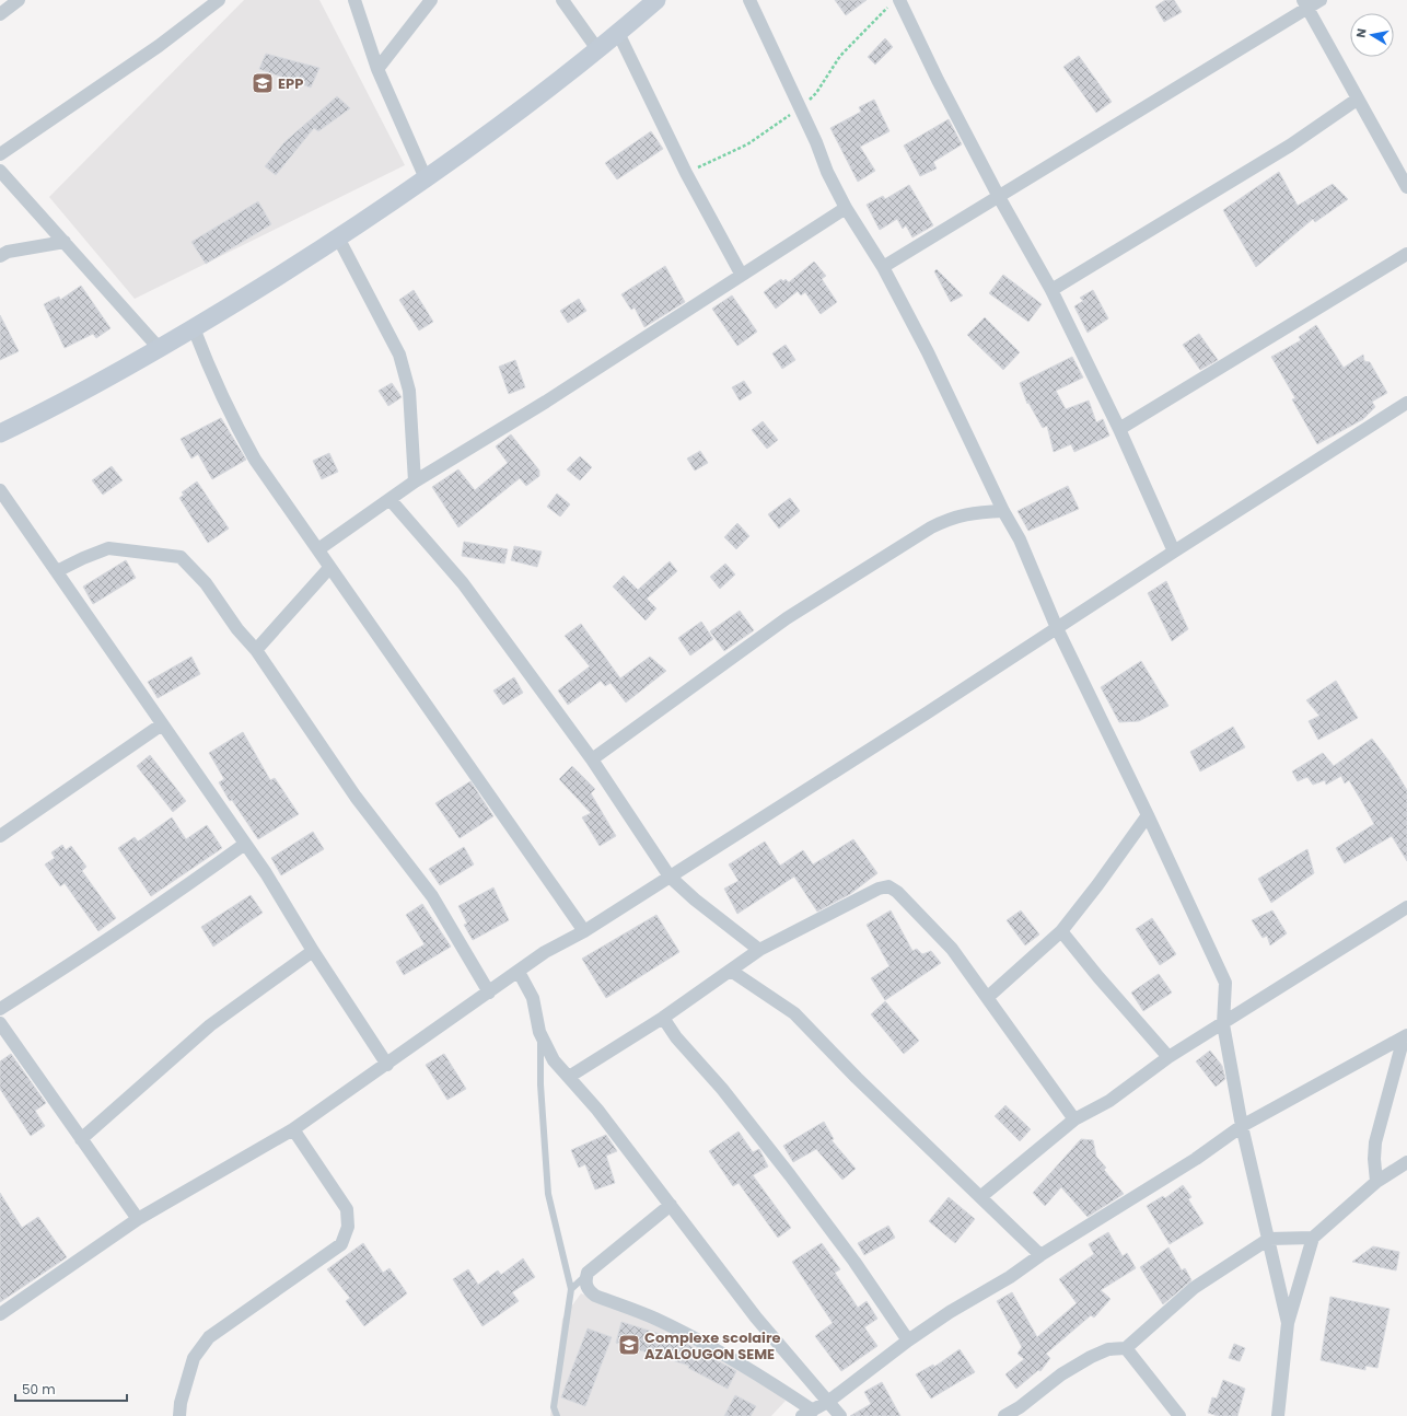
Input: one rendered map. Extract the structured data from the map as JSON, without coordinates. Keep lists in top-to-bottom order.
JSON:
{
  "places": {
    "school or university": ["EPP", "Complexe scolaire AZALOUGON SEME"]
  },
  "scale_bar": "50 m",
  "north": "left"
}
